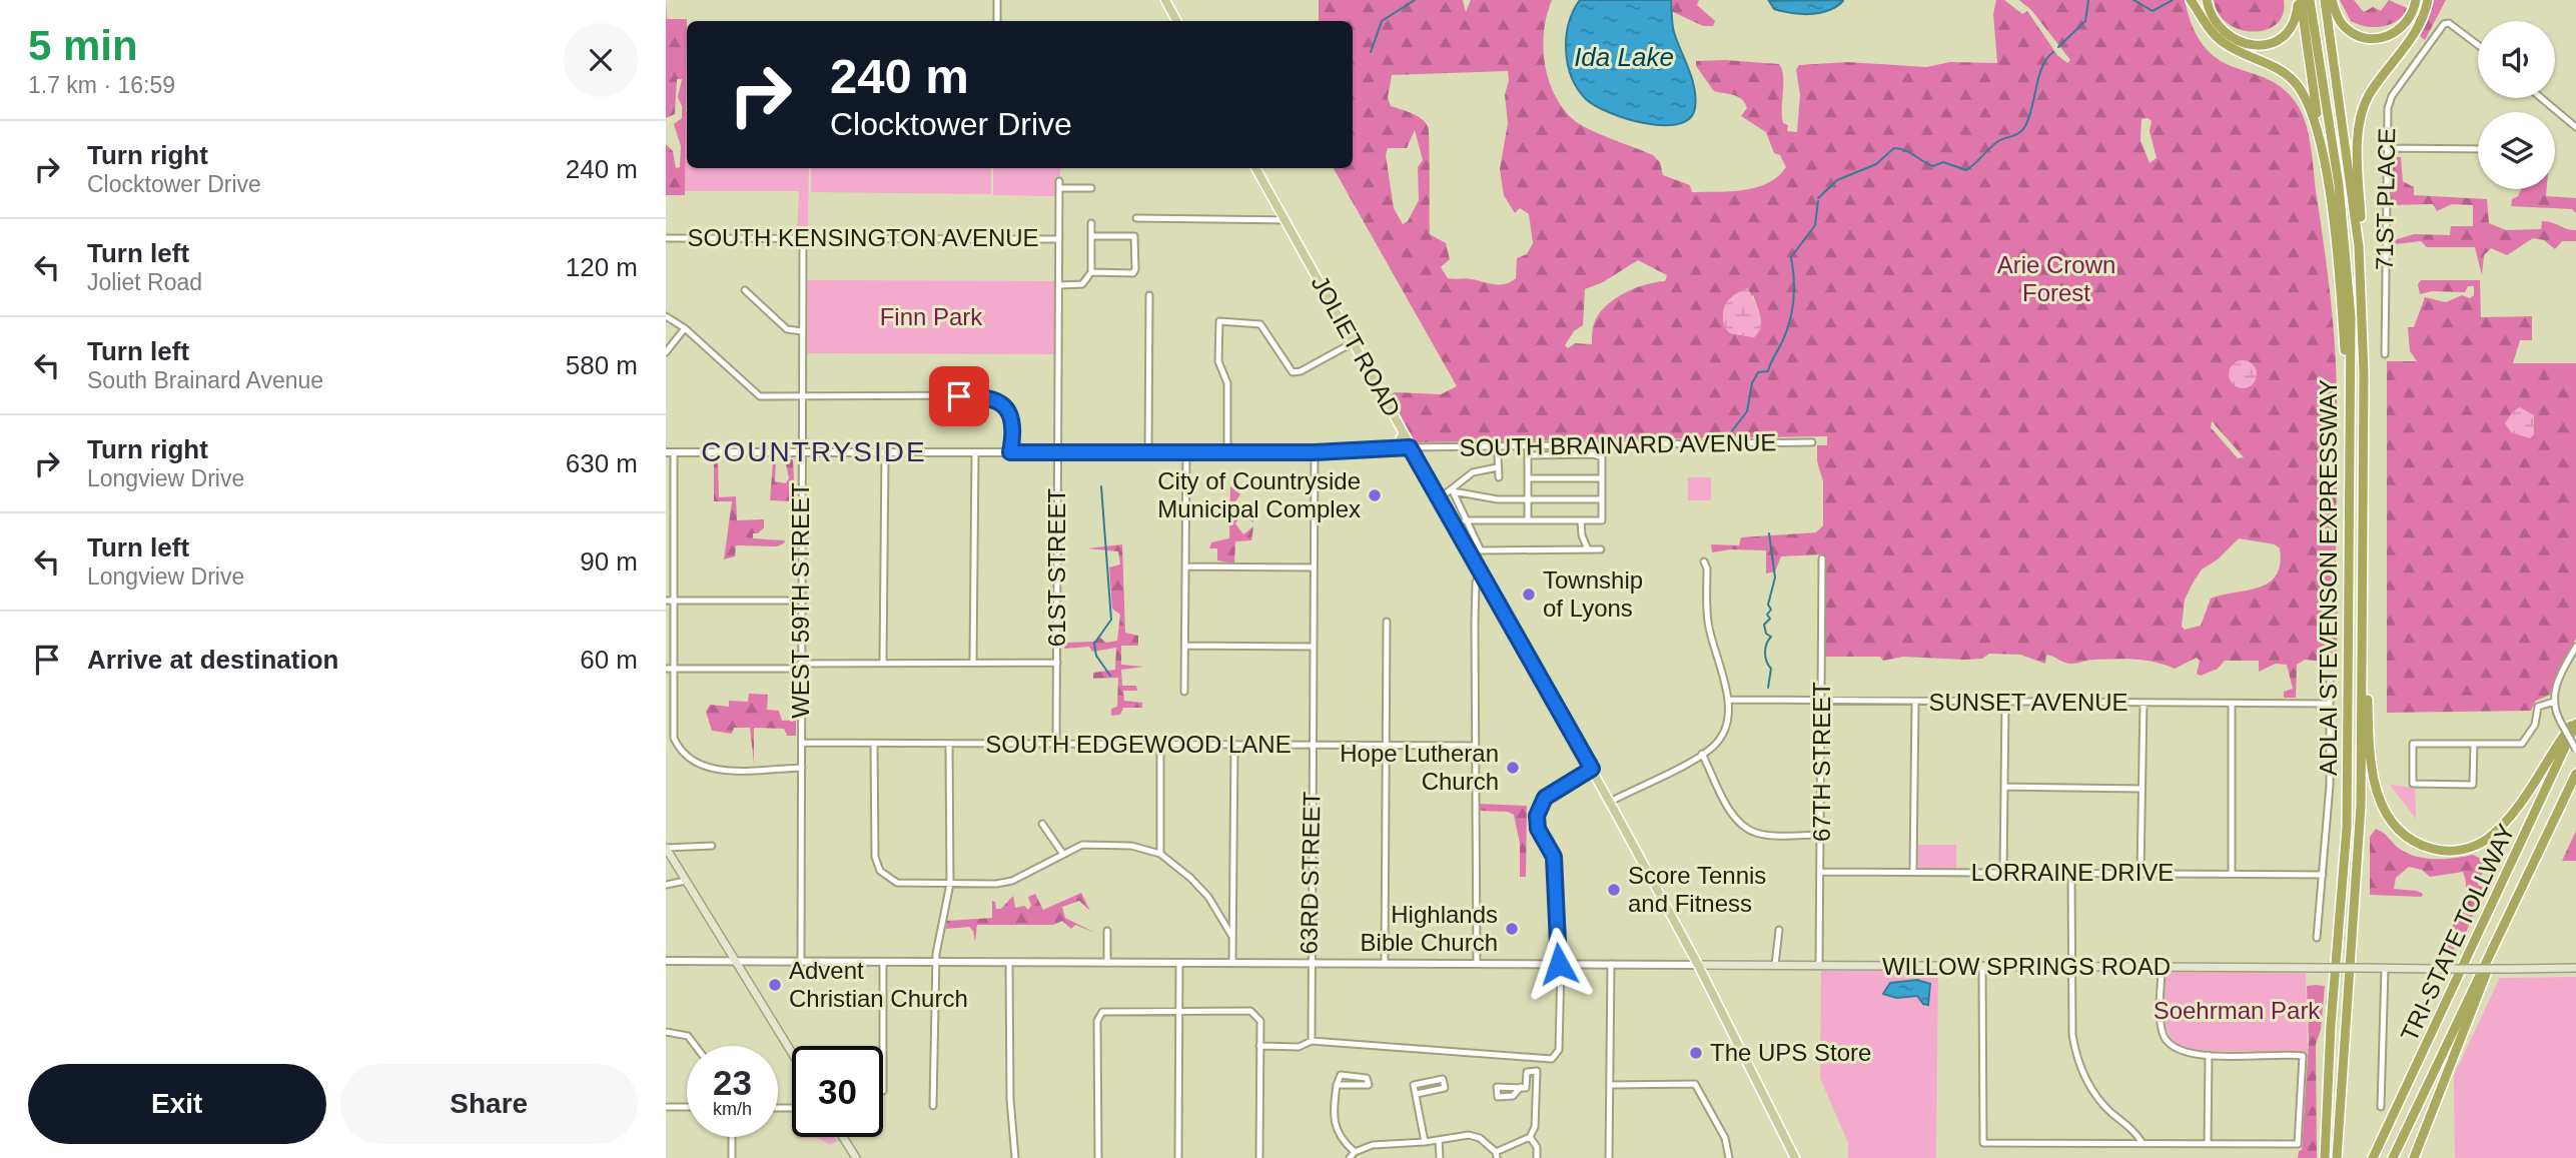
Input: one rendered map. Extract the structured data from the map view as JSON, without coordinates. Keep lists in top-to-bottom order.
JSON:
{
  "streets": {
    "highway": ["ADLAI STEVENSON EXPRESSWAY", "TRI-STATE TOLLWAY"],
    "main road": ["JOLIET ROAD", "WILLOW SPRINGS ROAD"],
    "street": [
      "71ST PLACE",
      "SOUTH KENSINGTON AVENUE",
      "SOUTH BRAINARD AVENUE",
      "61ST STREET",
      "WEST 59TH STREET",
      "SUNSET AVENUE",
      "SOUTH EDGEWOOD LANE",
      "67TH STREET",
      "63RD STREET",
      "LORRAINE DRIVE"
    ]
  },
  "crossings": [
    ["SOUTH KENSINGTON AVENUE", "61ST STREET"],
    ["SOUTH KENSINGTON AVENUE", "WEST 59TH STREET"],
    ["JOLIET ROAD", "SOUTH BRAINARD AVENUE"],
    ["JOLIET ROAD", "WILLOW SPRINGS ROAD"],
    ["SOUTH BRAINARD AVENUE", "61ST STREET"],
    ["SOUTH BRAINARD AVENUE", "WEST 59TH STREET"],
    ["SOUTH BRAINARD AVENUE", "63RD STREET"],
    ["61ST STREET", "SOUTH EDGEWOOD LANE"],
    ["WEST 59TH STREET", "SOUTH EDGEWOOD LANE"],
    ["WEST 59TH STREET", "WILLOW SPRINGS ROAD"],
    ["SUNSET AVENUE", "67TH STREET"],
    ["SOUTH EDGEWOOD LANE", "63RD STREET"],
    ["67TH STREET", "LORRAINE DRIVE"],
    ["67TH STREET", "WILLOW SPRINGS ROAD"],
    ["63RD STREET", "WILLOW SPRINGS ROAD"]
  ],
  "districts": ["COUNTRYSIDE"],
  "water": ["Ida Lake"],
  "parks": ["Arie Crown Forest", "Finn Park", "Soehrman Park"],
  "places": [
    "City of Countryside Municipal Complex",
    "Township of Lyons",
    "Hope Lutheran Church",
    "Score Tennis and Fitness",
    "Highlands Bible Church",
    "Advent Christian Church",
    "The UPS Store"
  ],
  "page": {
    "heading": ["5 min", "1.7 km · 16:59"],
    "turn": ["240 m", "Clocktower Drive"],
    "list": [
      {
        "name": "Turn right",
        "note": "Clocktower Drive",
        "value": "240 m"
      },
      {
        "name": "Turn left",
        "note": "Joliet Road",
        "value": "120 m"
      },
      {
        "name": "Turn left",
        "note": "South Brainard Avenue",
        "value": "580 m"
      },
      {
        "name": "Turn right",
        "note": "Longview Drive",
        "value": "630 m"
      },
      {
        "name": "Turn left",
        "note": "Longview Drive",
        "value": "90 m"
      },
      {
        "name": "Arrive at destination",
        "value": "60 m"
      }
    ],
    "speed": "23 km/h",
    "limit": "30",
    "buttons": ["Exit", "Share"]
  }
}
